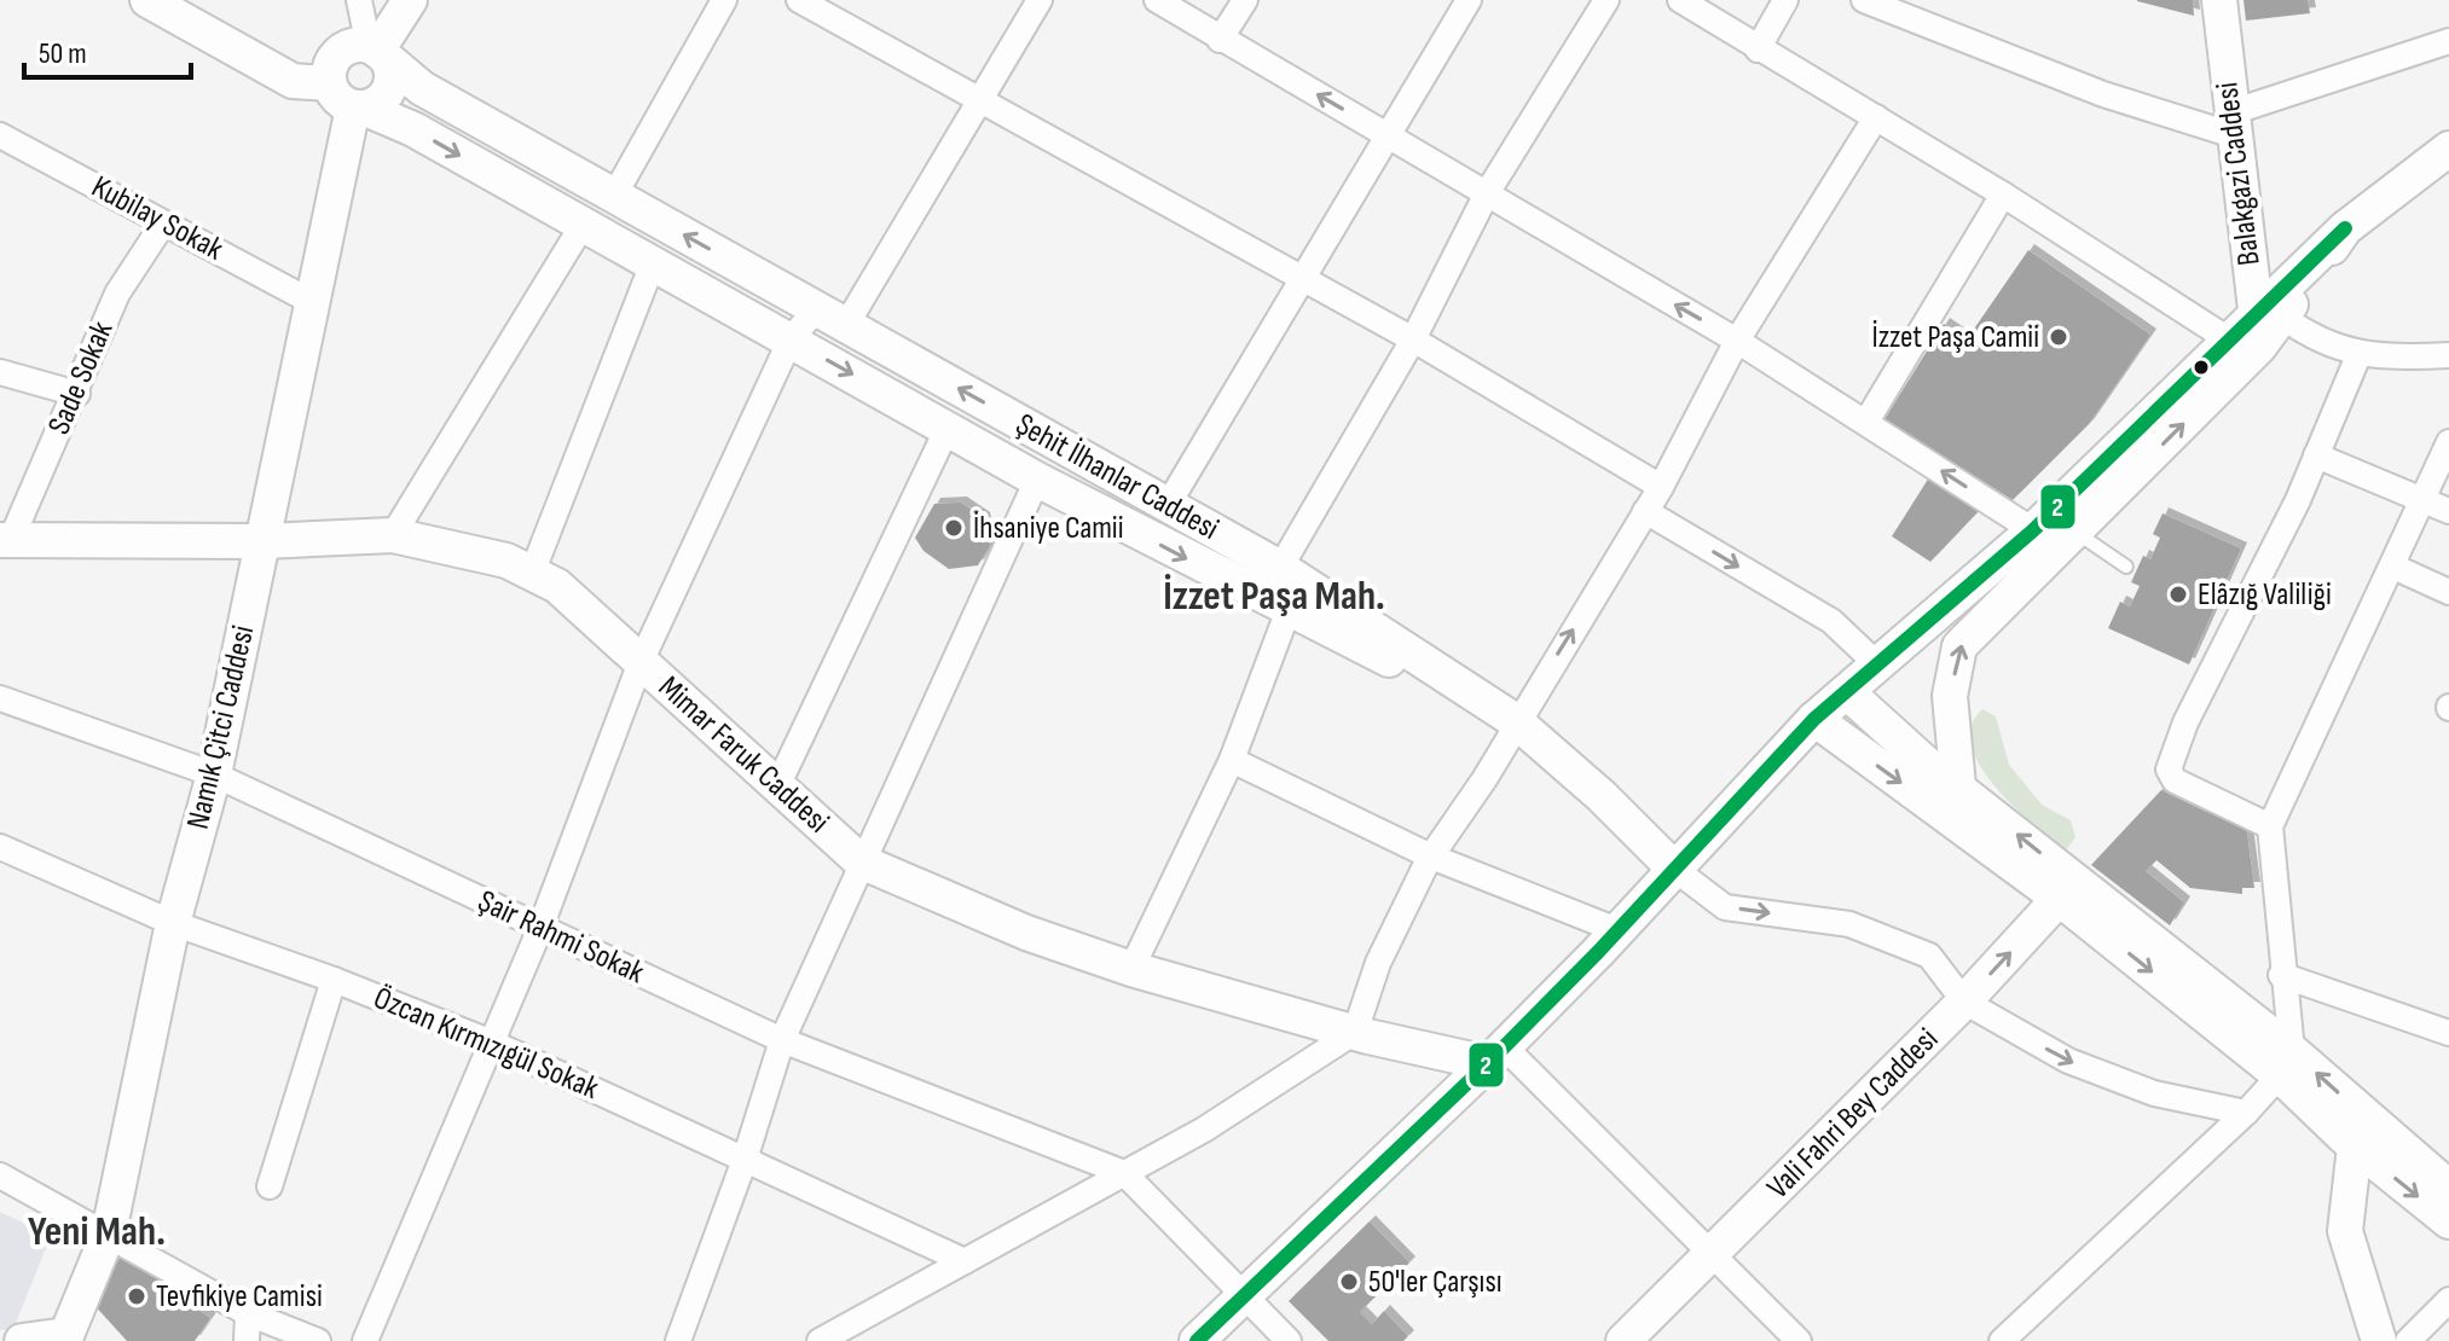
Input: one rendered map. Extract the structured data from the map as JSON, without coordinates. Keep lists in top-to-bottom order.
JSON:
{
  "streets": {
    "street": [
      "Balakgazi Caddesi",
      "Kubilay Sokak",
      "Sade Sokak",
      "Şehit İlhanlar Caddesi",
      "Namık Çitci Caddesi",
      "Mimar Faruk Caddesi",
      "Şair Rahmi Sokak",
      "Özcan Kırmızıgül Sokak",
      "Vali Fahri Bey Caddesi"
    ]
  },
  "crossings": [
    ["Kubilay Sokak", "Sade Sokak"],
    ["Kubilay Sokak", "Namık Çitci Caddesi"],
    ["Sade Sokak", "Mimar Faruk Caddesi"],
    ["Şehit İlhanlar Caddesi", "Namık Çitci Caddesi"],
    ["Namık Çitci Caddesi", "Mimar Faruk Caddesi"],
    ["Namık Çitci Caddesi", "Şair Rahmi Sokak"],
    ["Namık Çitci Caddesi", "Özcan Kırmızıgül Sokak"]
  ],
  "districts": ["İzzet Paşa Mah.", "Yeni Mah."],
  "places": [
    "İzzet Paşa Camii",
    "İhsaniye Camii",
    "Elâzığ Valiliği",
    "50'ler Çarşısı",
    "Tevfikiye Camisi"
  ],
  "lines": ["transit line 2"],
  "scale_bar": "50 m"
}
